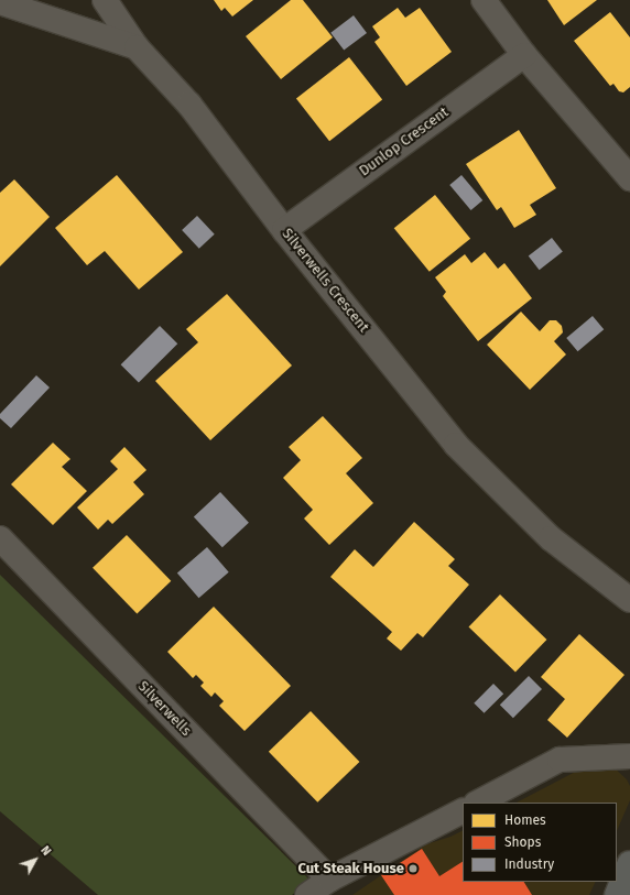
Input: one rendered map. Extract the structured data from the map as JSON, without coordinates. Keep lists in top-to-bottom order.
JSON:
{
  "streets": {
    "street": ["Dunlop Crescent", "Silverwells Crescent", "Silverwells"]
  },
  "crossings": [
    ["Dunlop Crescent", "Silverwells Crescent"]
  ],
  "places": ["Cut Steak House"],
  "legend": ["Homes", "Shops", "Industry"],
  "north": "top right"
}
